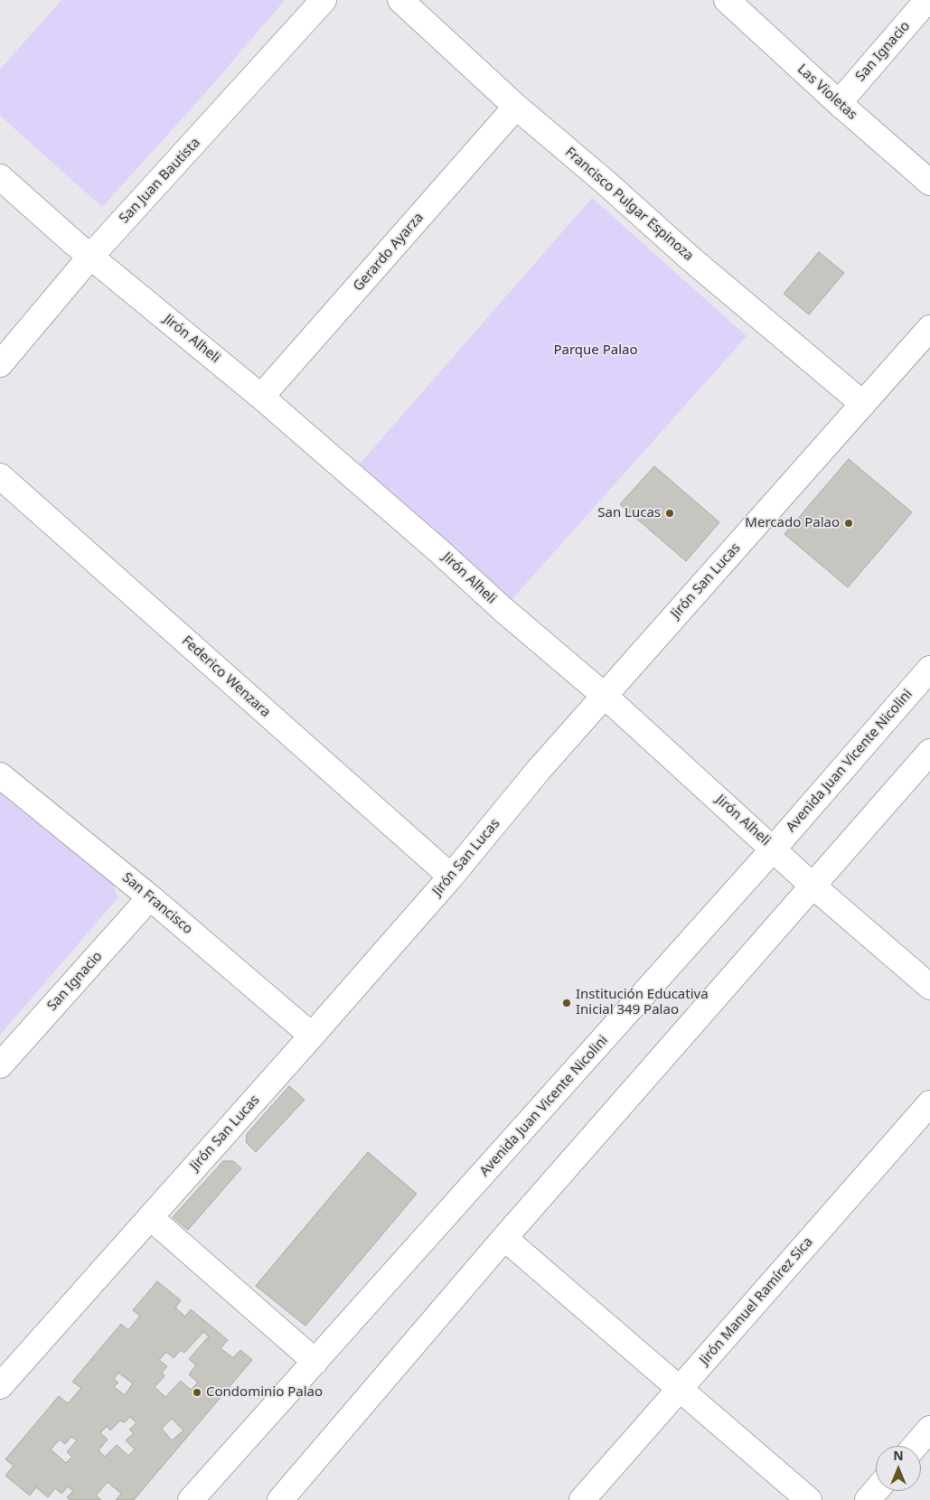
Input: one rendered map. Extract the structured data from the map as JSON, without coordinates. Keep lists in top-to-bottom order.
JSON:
{
  "streets": {
    "street": [
      "San Ignacio",
      "Las Violetas",
      "San Juan Bautista",
      "Francisco Pulgar Espinoza",
      "Gerardo Ayarza",
      "Jirón Alheli",
      "Jirón San Lucas",
      "Federico Wenzara",
      "Avenida Juan Vicente Nicolini",
      "San Francisco",
      "Jirón Manuel Ramírez Sica"
    ]
  },
  "crossings": [
    ["San Ignacio", "Las Violetas"],
    ["San Ignacio", "San Francisco"],
    ["San Juan Bautista", "Jirón Alheli"],
    ["Francisco Pulgar Espinoza", "Gerardo Ayarza"],
    ["Francisco Pulgar Espinoza", "Jirón San Lucas"],
    ["Gerardo Ayarza", "Jirón Alheli"],
    ["Jirón Alheli", "Jirón San Lucas"],
    ["Jirón Alheli", "Avenida Juan Vicente Nicolini"],
    ["Jirón San Lucas", "Federico Wenzara"],
    ["Jirón San Lucas", "San Francisco"]
  ],
  "parks": ["Parque Palao"],
  "places": [
    "San Lucas",
    "Mercado Palao",
    "Institución Educativa Inicial 349 Palao",
    "Condominio Palao"
  ],
  "north": "top"
}
